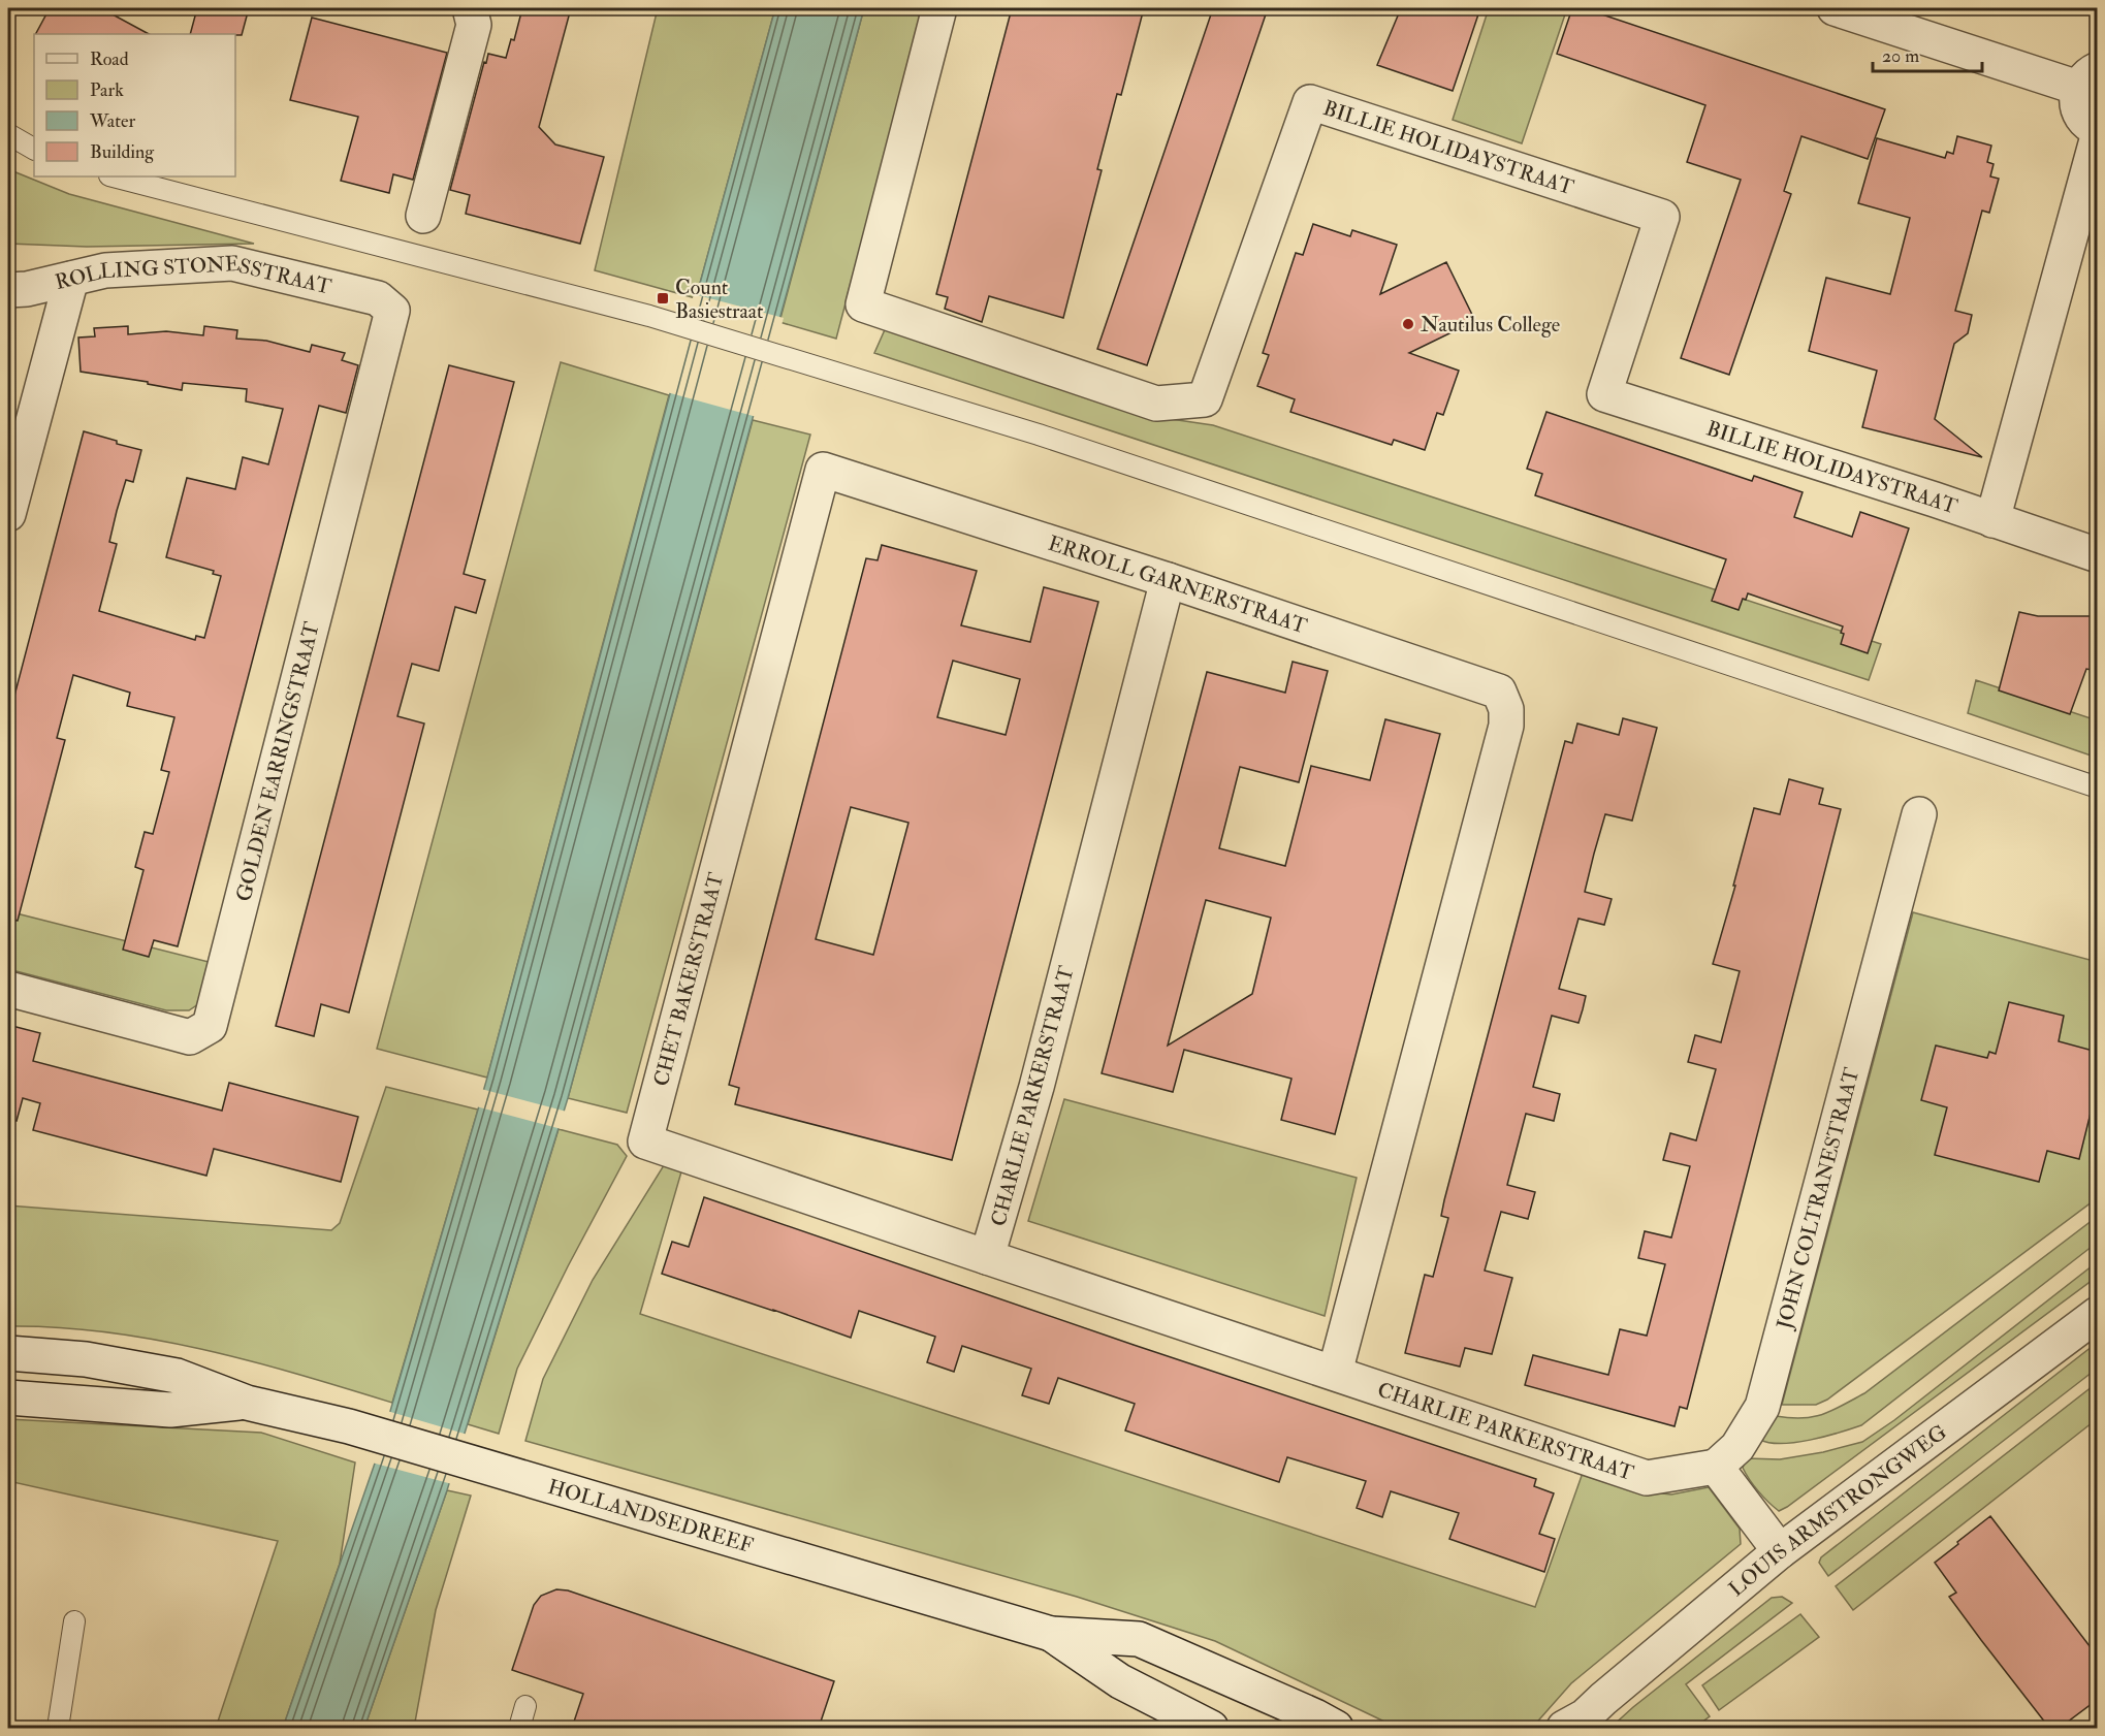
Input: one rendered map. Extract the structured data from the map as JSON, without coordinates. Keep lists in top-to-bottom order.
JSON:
{
  "streets": {
    "street": [
      "BILLIE HOLIDAYSTRAAT",
      "ROLLING STONESSTRAAT",
      "ERROLL GARNERSTRAAT",
      "GOLDEN EARRINGSTRAAT",
      "CHET BAKERSTRAAT",
      "CHARLIE PARKERSTRAAT",
      "JOHN COLTRANESTRAAT",
      "LOUIS ARMSTRONGWEG",
      "HOLLANDSEDREEF"
    ]
  },
  "crossings": [
    ["ROLLING STONESSTRAAT", "GOLDEN EARRINGSTRAAT"],
    ["ERROLL GARNERSTRAAT", "CHET BAKERSTRAAT"],
    ["ERROLL GARNERSTRAAT", "CHARLIE PARKERSTRAAT"],
    ["CHET BAKERSTRAAT", "CHARLIE PARKERSTRAAT"],
    ["CHARLIE PARKERSTRAAT", "JOHN COLTRANESTRAAT"]
  ],
  "places": {
    "transit": ["Count Basiestraat"],
    "other": ["Nautilus College"]
  },
  "legend": [
    "Road",
    "Park",
    "Water",
    "Building"
  ],
  "scale_bar": "20 m"
}
